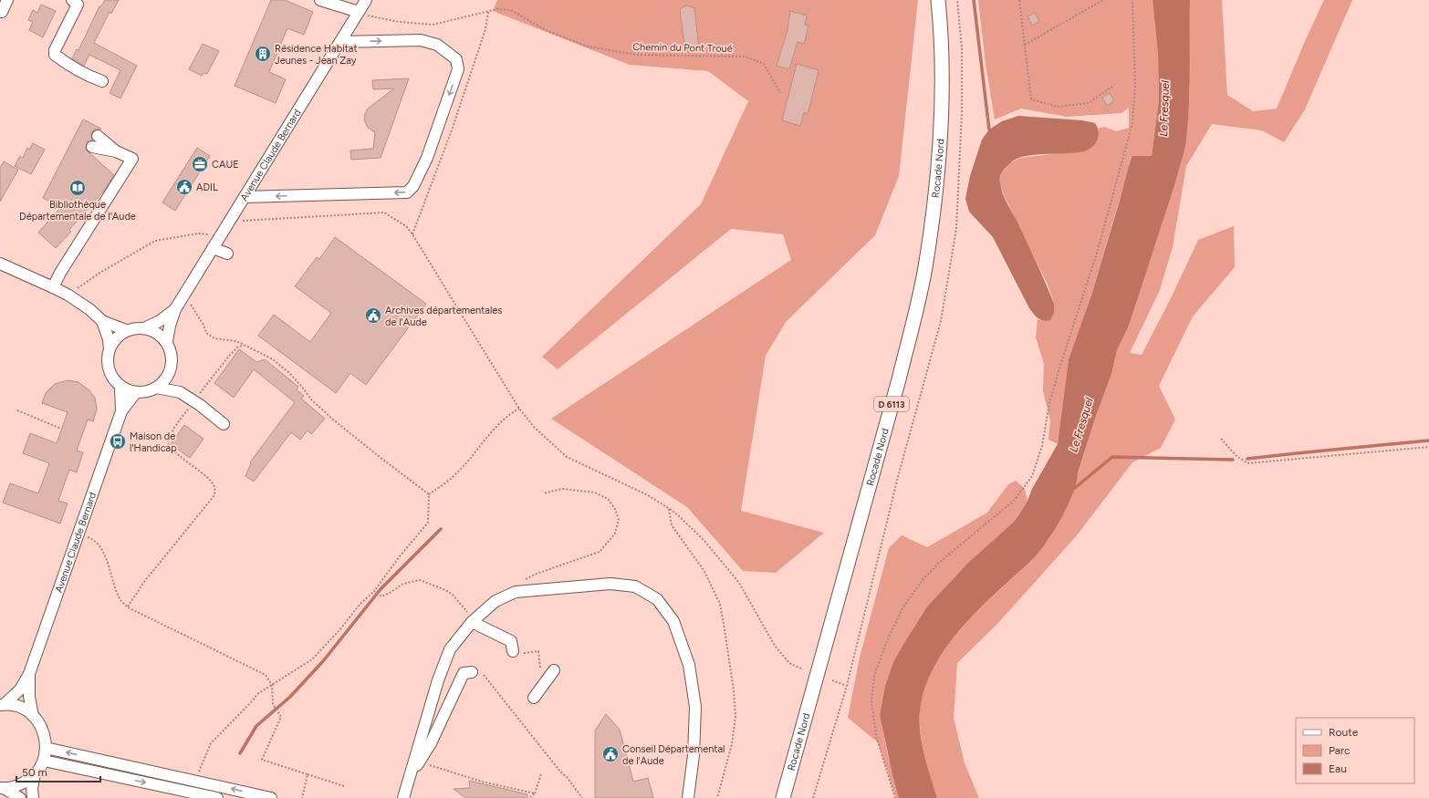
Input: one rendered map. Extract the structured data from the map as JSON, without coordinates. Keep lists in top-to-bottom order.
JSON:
{
  "streets": {
    "main road": ["Rocade Nord", "D 6113"],
    "street": ["Avenue Claude Bernard"],
    "path": ["Chemin du Pont Troué"]
  },
  "crossings": [
    ["Chemin du Pont Troué", "Avenue Claude Bernard"]
  ],
  "water": ["Le Fresquel"],
  "places": {
    "building": ["Résidence Habitat Jeunes - Jean Zay"],
    "office": ["CAUE"],
    "public building": ["ADIL", "Archives départementales de l'Aude", "Conseil Départemental de l'Aude"],
    "library": ["Bibliothèque Départementale de l'Aude"],
    "bus stop": ["Maison de l'Handicap"]
  },
  "legend": ["Route", "Parc", "Eau"],
  "scale_bar": "50 m"
}
